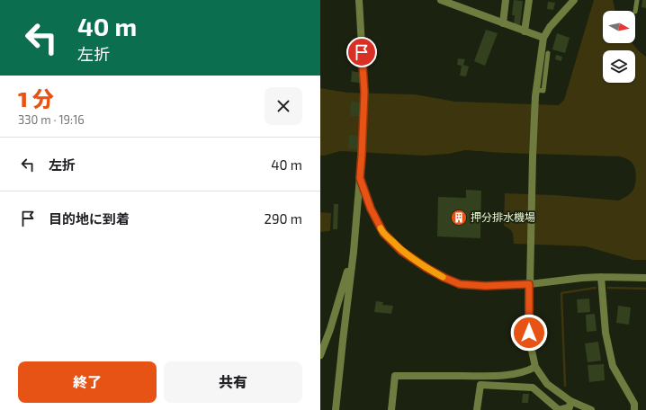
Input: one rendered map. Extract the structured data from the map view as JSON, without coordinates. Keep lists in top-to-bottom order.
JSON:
{
  "places": {
    "building": ["押分排水機場"]
  },
  "north": "right",
  "page": {
    "turn": ["40 m", "左折"],
    "heading": ["1 分", "330 m · 19:16"],
    "list": [
      {
        "name": "左折",
        "value": "40 m"
      },
      {
        "name": "目的地に到着",
        "value": "290 m"
      }
    ],
    "buttons": ["終了", "共有"]
  }
}
